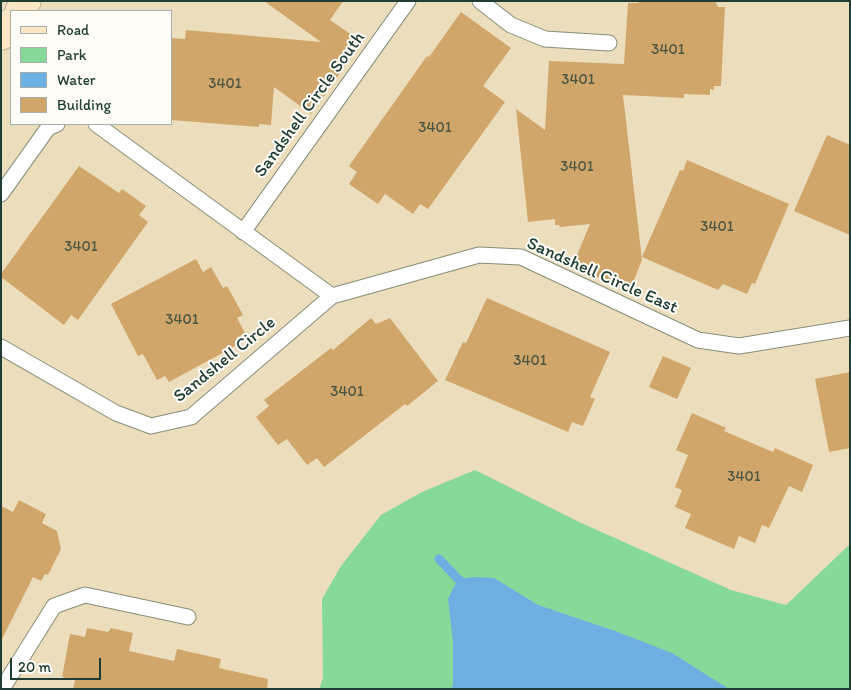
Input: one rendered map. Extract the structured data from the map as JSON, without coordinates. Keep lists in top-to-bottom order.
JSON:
{
  "streets": {
    "lane": ["Sandshell Circle South", "Sandshell Circle East", "Sandshell Circle"]
  },
  "crossings": [
    ["Sandshell Circle East", "Sandshell Circle"]
  ],
  "house_numbers": [
    "3401",
    "3401",
    "3401",
    "3401",
    "3401",
    "3401",
    "3401",
    "3401",
    "3401",
    "3401",
    "3401"
  ],
  "legend": [
    "Road",
    "Park",
    "Water",
    "Building"
  ],
  "scale_bar": "20 m"
}
